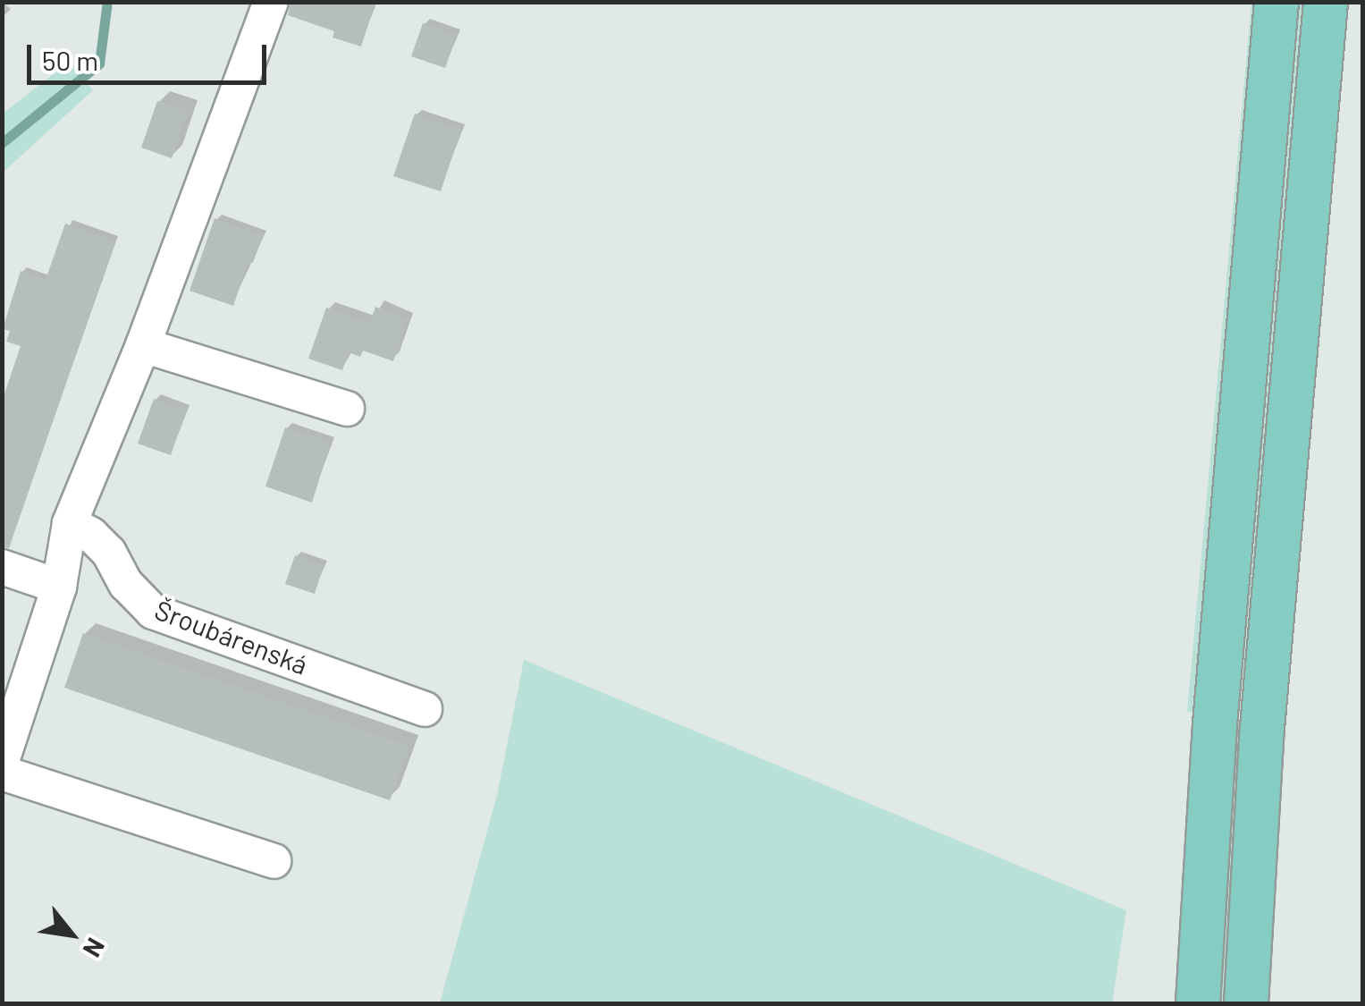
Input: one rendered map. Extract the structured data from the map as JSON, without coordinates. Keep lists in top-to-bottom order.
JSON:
{
  "streets": {
    "street": ["Šroubárenská"]
  },
  "scale_bar": "50 m",
  "north": "bottom right"
}
